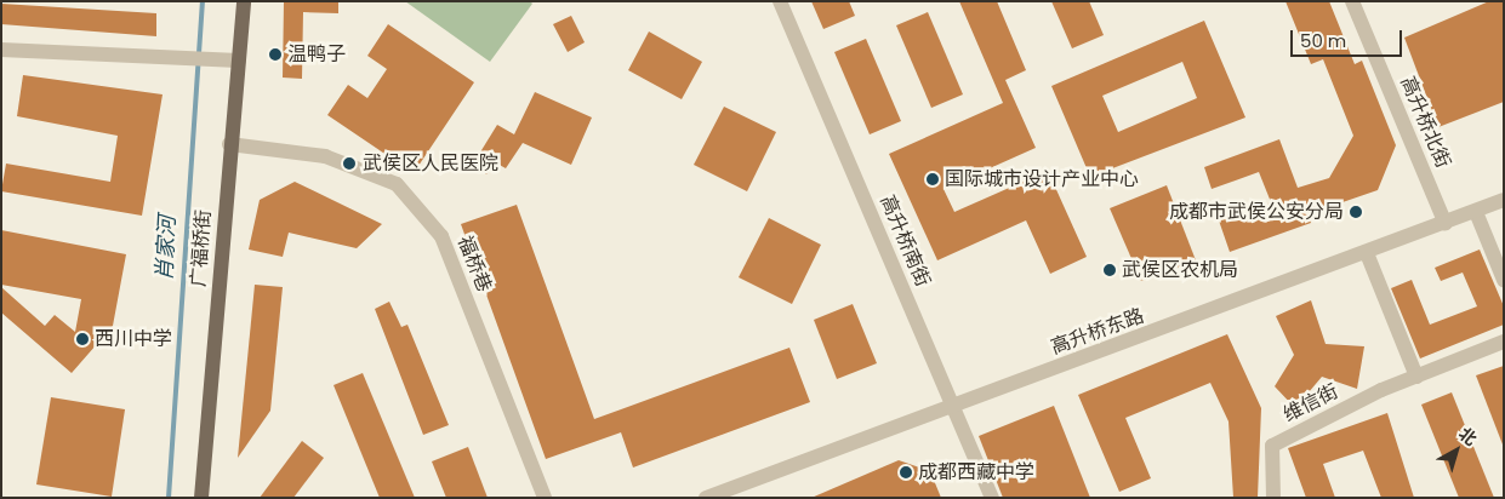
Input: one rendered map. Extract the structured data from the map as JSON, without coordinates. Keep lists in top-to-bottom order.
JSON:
{
  "streets": {
    "main road": ["广福桥街"],
    "street": [
      "高升桥北街",
      "高升桥南街",
      "福桥巷",
      "高升桥东路",
      "维信街"
    ]
  },
  "crossings": [
    ["高升桥北街", "高升桥东路"],
    ["高升桥南街", "高升桥东路"],
    ["广福桥街", "福桥巷"]
  ],
  "water": ["肖家河"],
  "places": [
    "温鸭子",
    "武侯区人民医院",
    "国际城市设计产业中心",
    "成都市武侯公安分局",
    "武侯区农机局",
    "西川中学",
    "成都西藏中学"
  ],
  "scale_bar": "50 m",
  "north": "top right"
}
